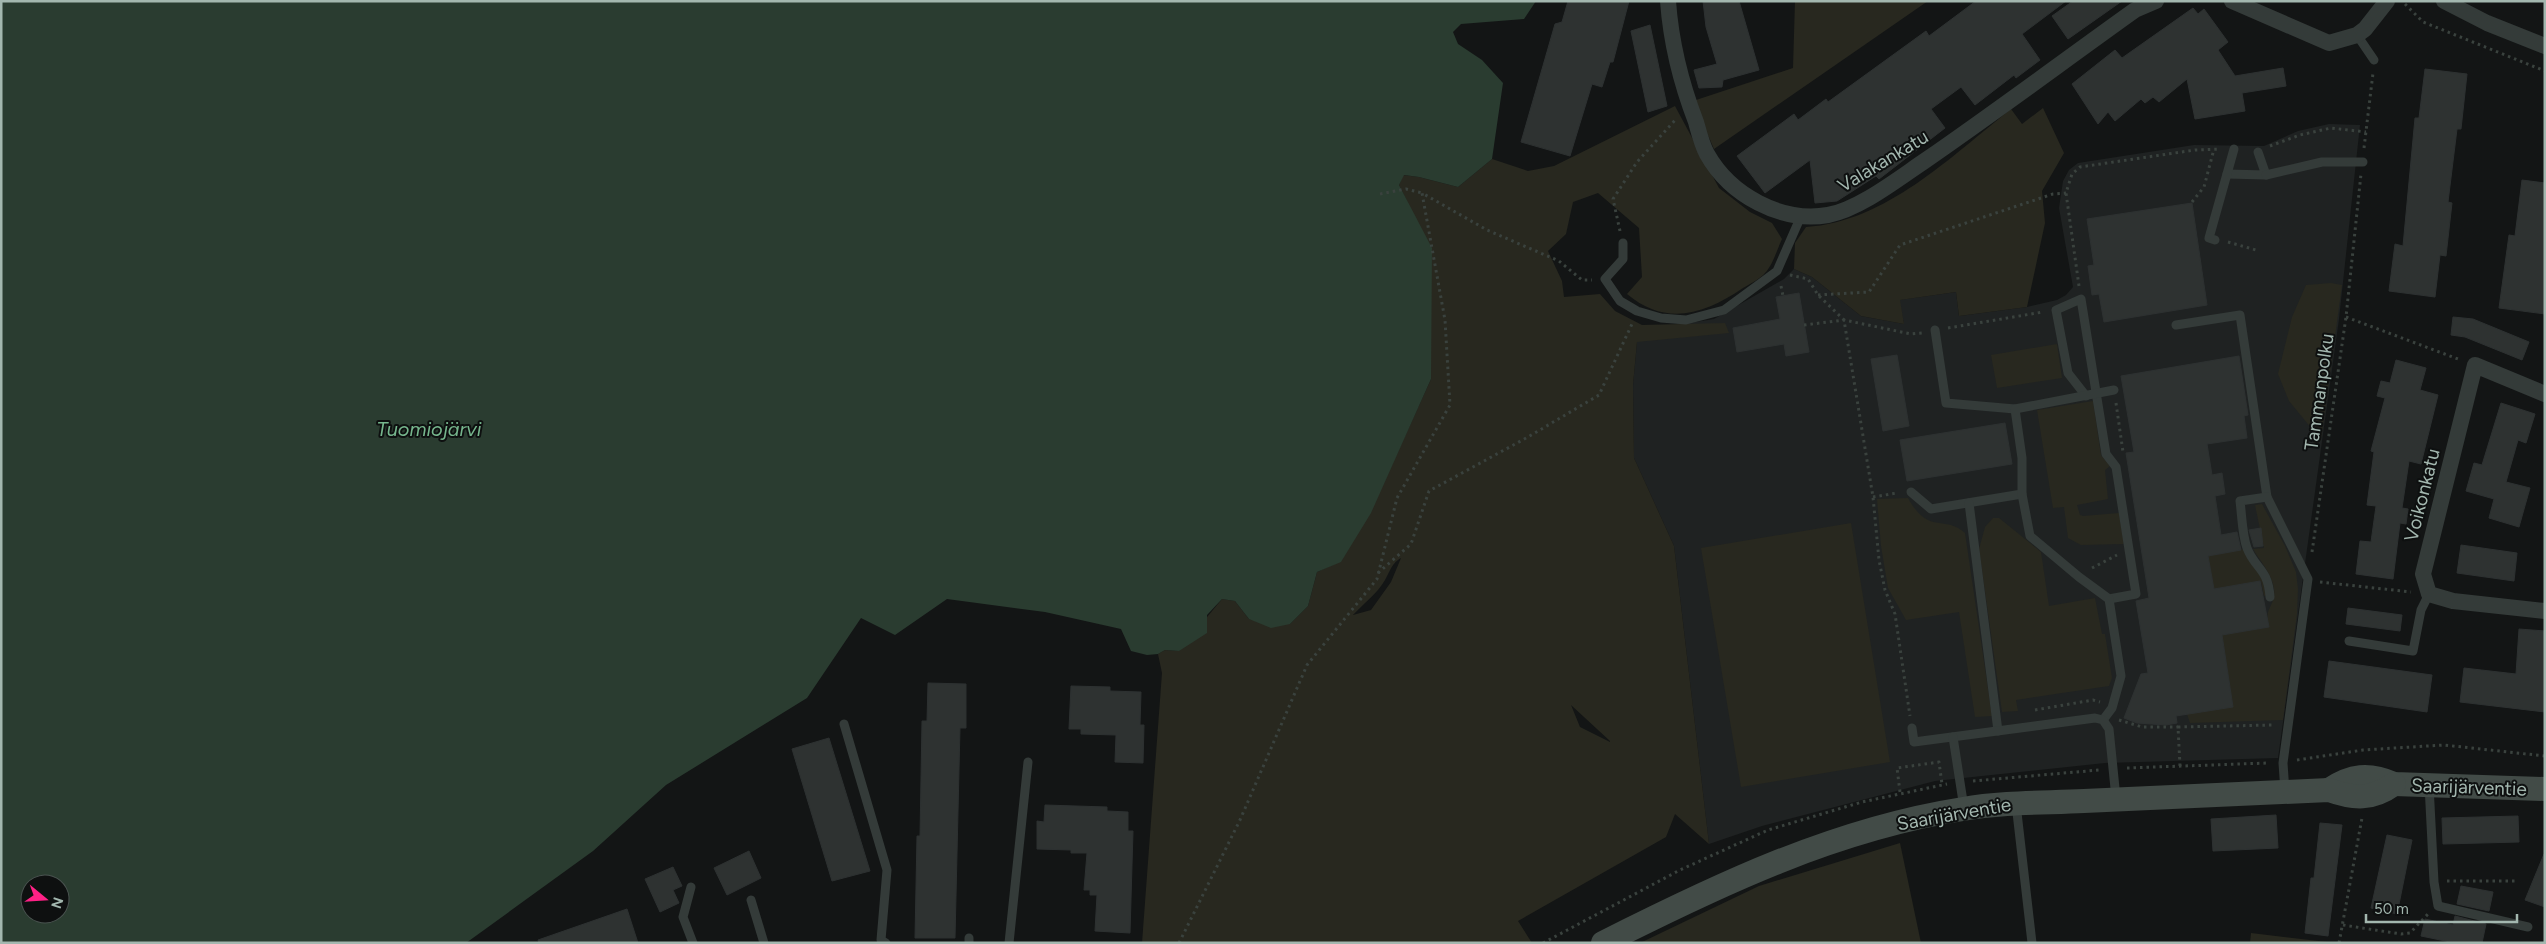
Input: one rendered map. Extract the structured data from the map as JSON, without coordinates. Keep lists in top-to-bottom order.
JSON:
{
  "streets": {
    "main road": ["Saarijärventie"],
    "street": ["Valakankatu", "Voikonkatu"],
    "path": ["Tammanpolku"]
  },
  "water": ["Tuomiojärvi"],
  "scale_bar": "50 m",
  "north": "right"
}
